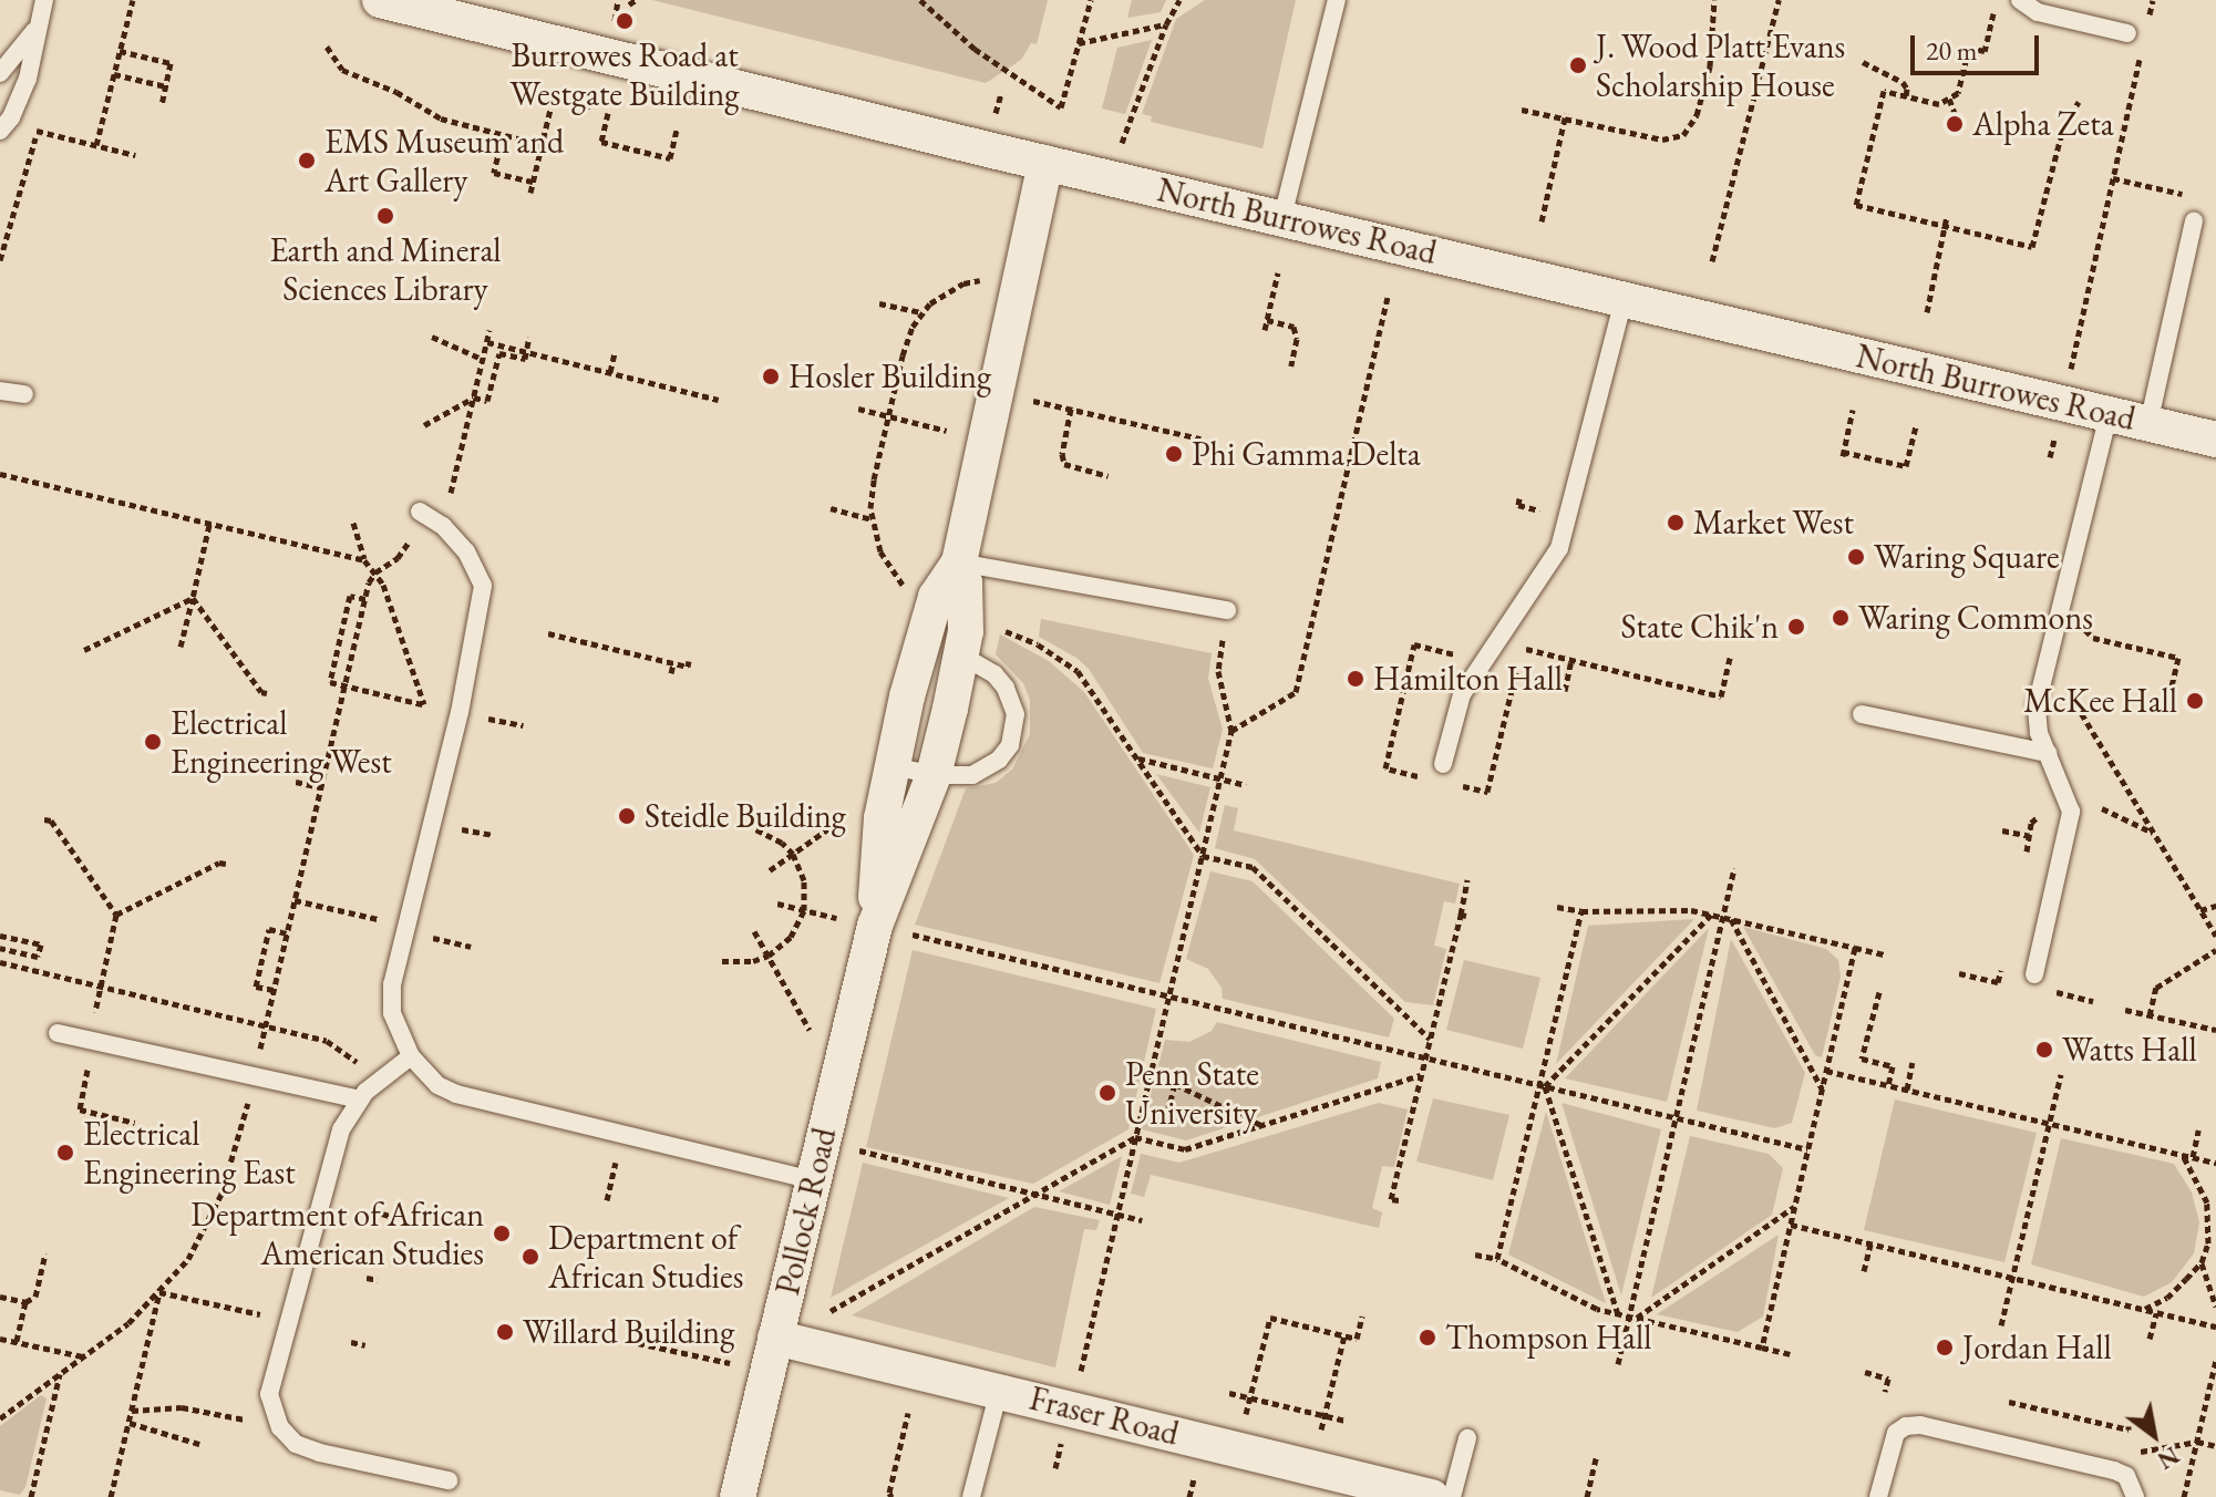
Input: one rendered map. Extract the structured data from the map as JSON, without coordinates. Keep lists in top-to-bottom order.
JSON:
{
  "streets": {
    "street": ["North Burrowes Road", "Pollock Road", "Fraser Road"]
  },
  "crossings": [
    ["North Burrowes Road", "Pollock Road"],
    ["Pollock Road", "Fraser Road"]
  ],
  "places": [
    "Burrowes Road at Westgate Building",
    "J. Wood Platt Evans Scholarship House",
    "Alpha Zeta",
    "EMS Museum and Art Gallery",
    "Earth and Mineral Sciences Library",
    "Hosler Building",
    "Phi Gamma Delta",
    "Market West",
    "Waring Square",
    "Waring Commons",
    "State Chik'n",
    "Hamilton Hall",
    "McKee Hall",
    "Electrical Engineering West",
    "Steidle Building",
    "Watts Hall",
    "Penn State University",
    "Electrical Engineering East",
    "Department of African American Studies",
    "Department of African Studies",
    "Willard Building",
    "Thompson Hall",
    "Jordan Hall"
  ],
  "scale_bar": "20 m",
  "north": "bottom right"
}
